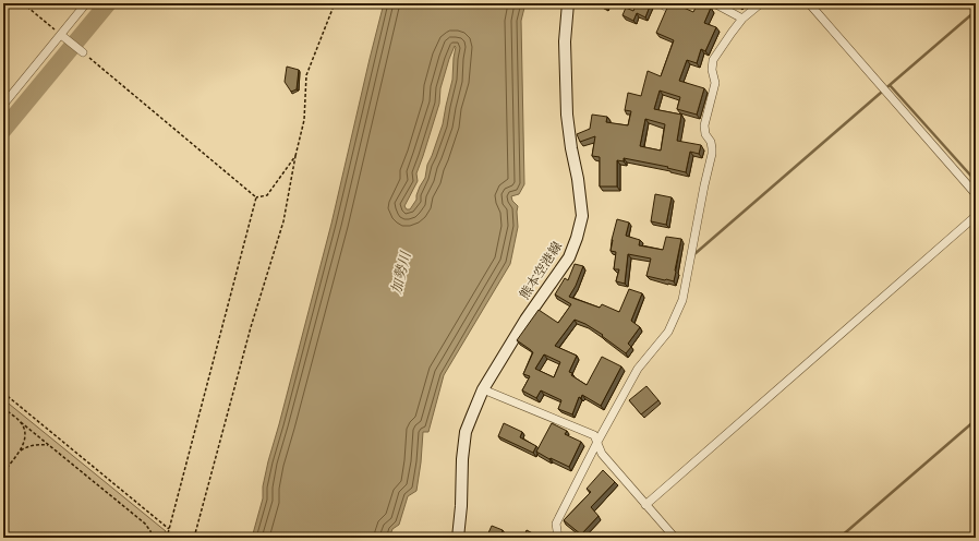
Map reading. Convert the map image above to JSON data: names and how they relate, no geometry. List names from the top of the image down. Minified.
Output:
{"streets":{"main road":["熊本空港線"]},"water":["加勢川"]}
